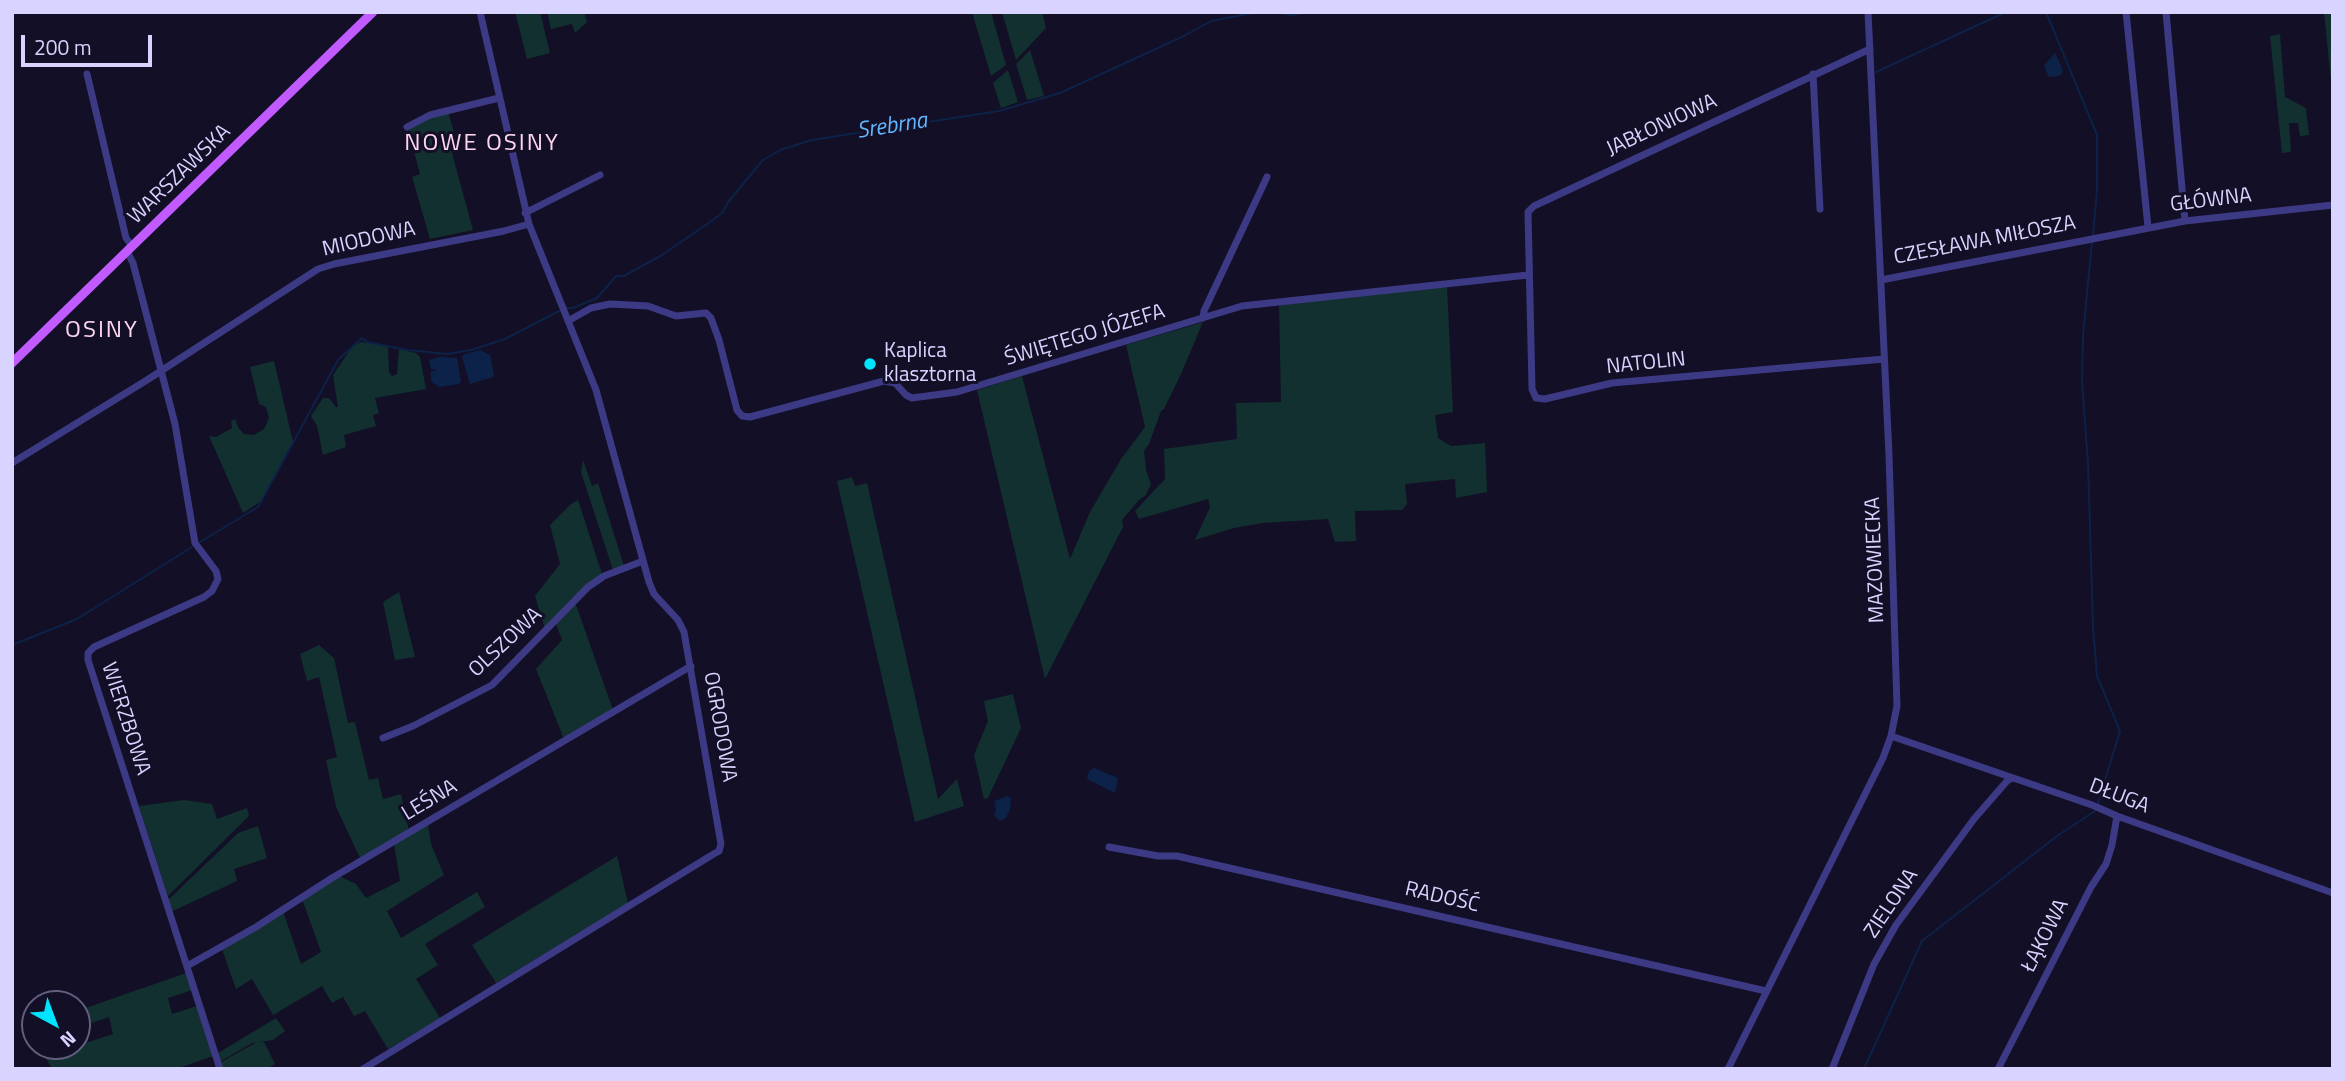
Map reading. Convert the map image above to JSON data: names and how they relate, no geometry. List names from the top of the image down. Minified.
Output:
{"streets":{"main road":["WARSZAWSKA"],"street":["JABŁONIOWA","GŁÓWNA","MIODOWA","CZESŁAWA MIŁOSZA","ŚWIĘTEGO JÓZEFA","NATOLIN","MAZOWIECKA","OLSZOWA","WIERZBOWA","OGRODOWA","DŁUGA","LEŚNA","RADOŚĆ","ZIELONA","ŁĄKOWA"]},"crossings":[["JABŁONIOWA","ŚWIĘTEGO JÓZEFA"],["JABŁONIOWA","NATOLIN"],["JABŁONIOWA","MAZOWIECKA"],["GŁÓWNA","CZESŁAWA MIŁOSZA"],["MIODOWA","WIERZBOWA"],["MIODOWA","OGRODOWA"],["CZESŁAWA MIŁOSZA","MAZOWIECKA"],["ŚWIĘTEGO JÓZEFA","NATOLIN"],["ŚWIĘTEGO JÓZEFA","OGRODOWA"],["NATOLIN","MAZOWIECKA"],["MAZOWIECKA","DŁUGA"],["MAZOWIECKA","RADOŚĆ"],["OLSZOWA","OGRODOWA"],["WIERZBOWA","LEŚNA"],["OGRODOWA","LEŚNA"],["DŁUGA","ZIELONA"],["DŁUGA","ŁĄKOWA"]],"districts":["NOWE OSINY","OSINY"],"water":["Srebrna"],"places":["Kaplica klasztorna"],"scale_bar":"200 m","north":"bottom right"}
